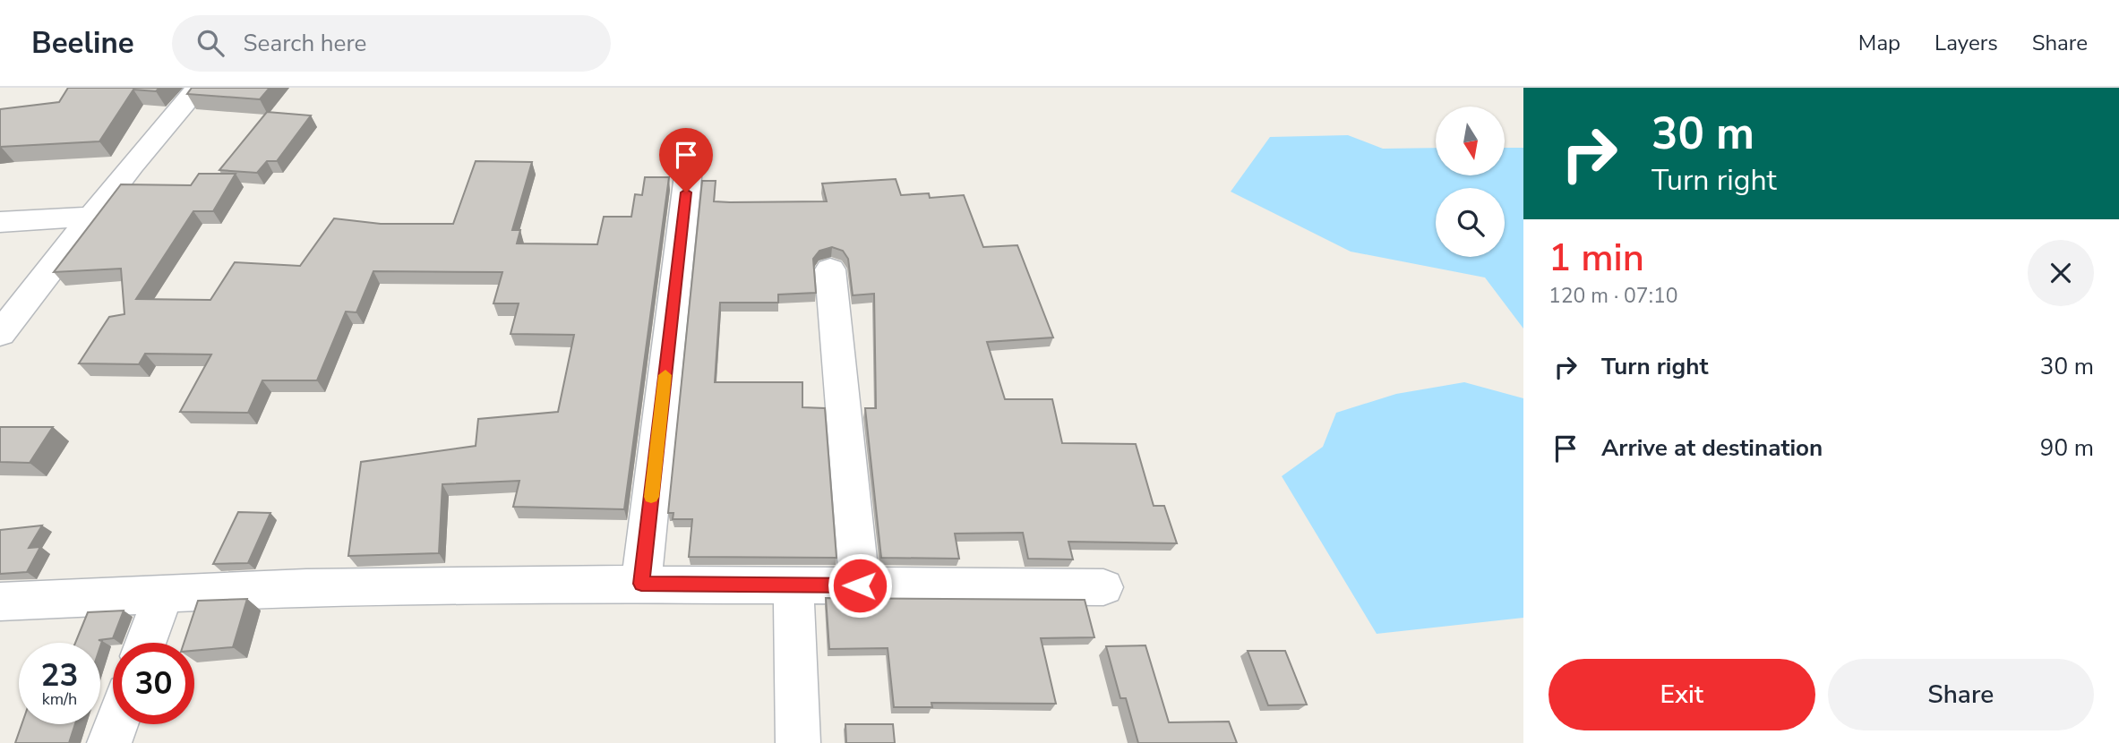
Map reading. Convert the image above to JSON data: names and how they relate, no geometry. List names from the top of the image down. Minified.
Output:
{"north":"bottom","page":{"header":"Beeline","search":"Search here","nav":["Map","Layers","Share"],"turn":["30 m","Turn right"],"heading":["1 min","120 m · 07:10"],"list":[{"name":"Turn right","value":"30 m"},{"name":"Arrive at destination","value":"90 m"}],"speed":"23 km/h","limit":"30","buttons":["Exit","Share"]}}
